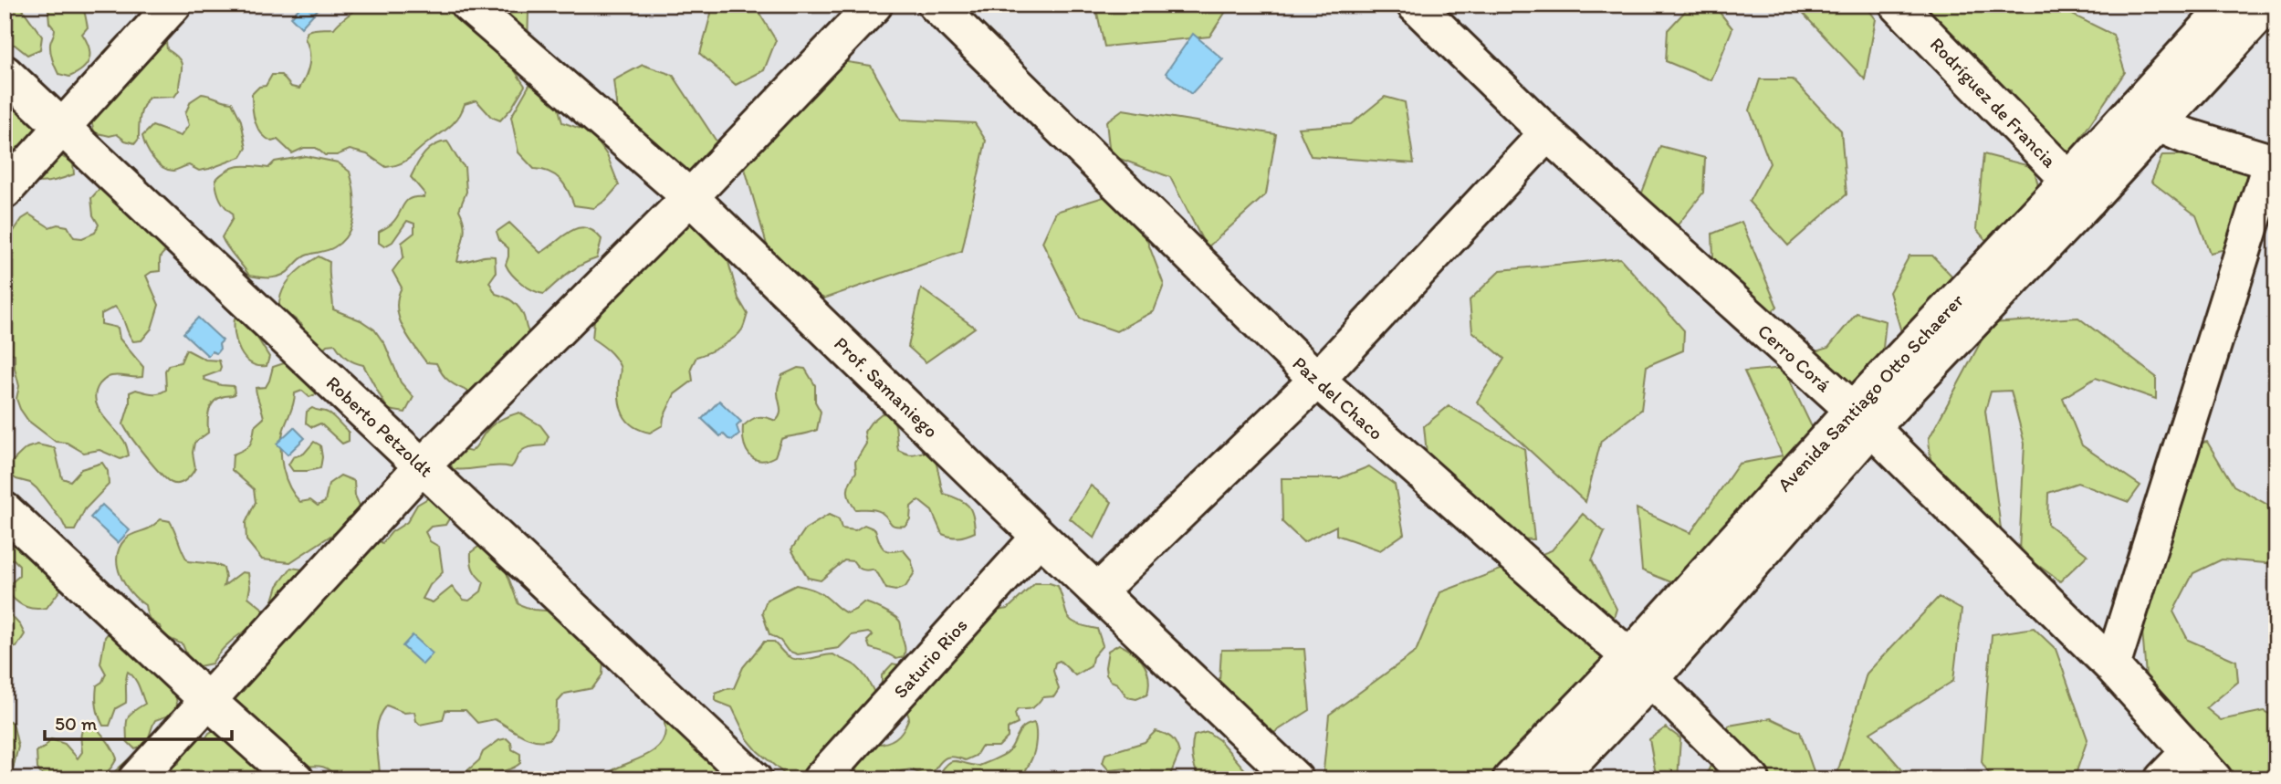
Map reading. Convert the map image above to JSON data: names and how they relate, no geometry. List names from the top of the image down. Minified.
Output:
{"streets":{"street":["Rodríguez de Francia","Cerro Corá","Prof. Samaniego","Avenida Santiago Otto Schaerer","Paz del Chaco","Roberto Petzoldt","Saturio Rios"]},"crossings":[["Rodríguez de Francia","Avenida Santiago Otto Schaerer"],["Cerro Corá","Avenida Santiago Otto Schaerer"],["Prof. Samaniego","Saturio Rios"],["Avenida Santiago Otto Schaerer","Paz del Chaco"]],"scale_bar":"50 m"}
